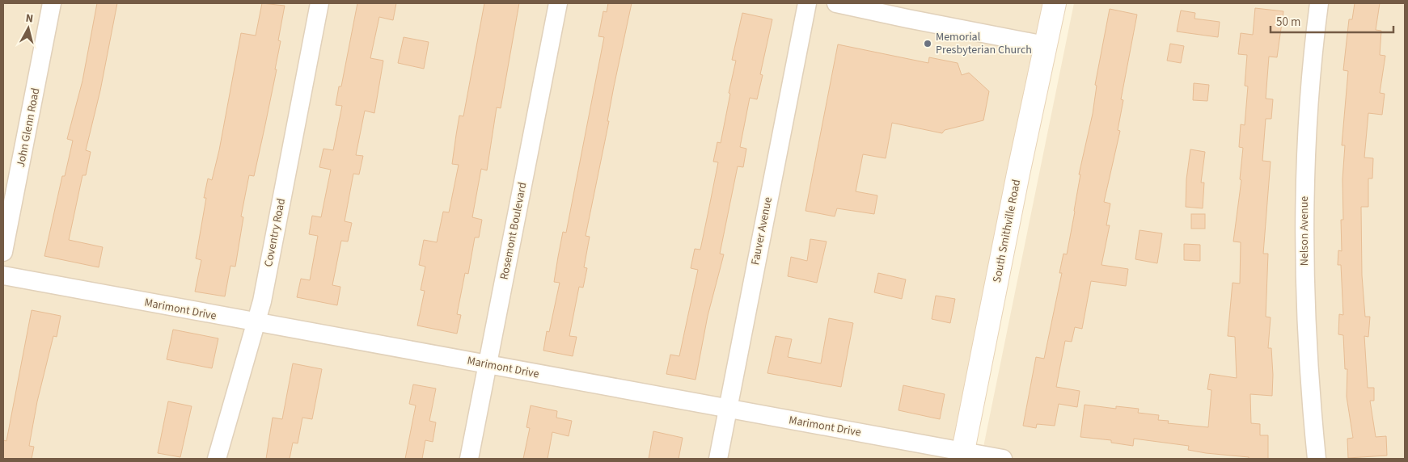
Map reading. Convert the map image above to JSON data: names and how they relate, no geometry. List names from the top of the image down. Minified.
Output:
{"streets":{"main road":["South Smithville Road"],"street":["John Glenn Road","Rosemont Boulevard","Fauver Avenue","Nelson Avenue","Coventry Road","Marimont Drive"]},"crossings":[["Rosemont Boulevard","Marimont Drive"],["Fauver Avenue","Marimont Drive"],["South Smithville Road","Marimont Drive"],["Coventry Road","Marimont Drive"]],"places":["Memorial Presbyterian Church"],"scale_bar":"50 m","north":"top"}
